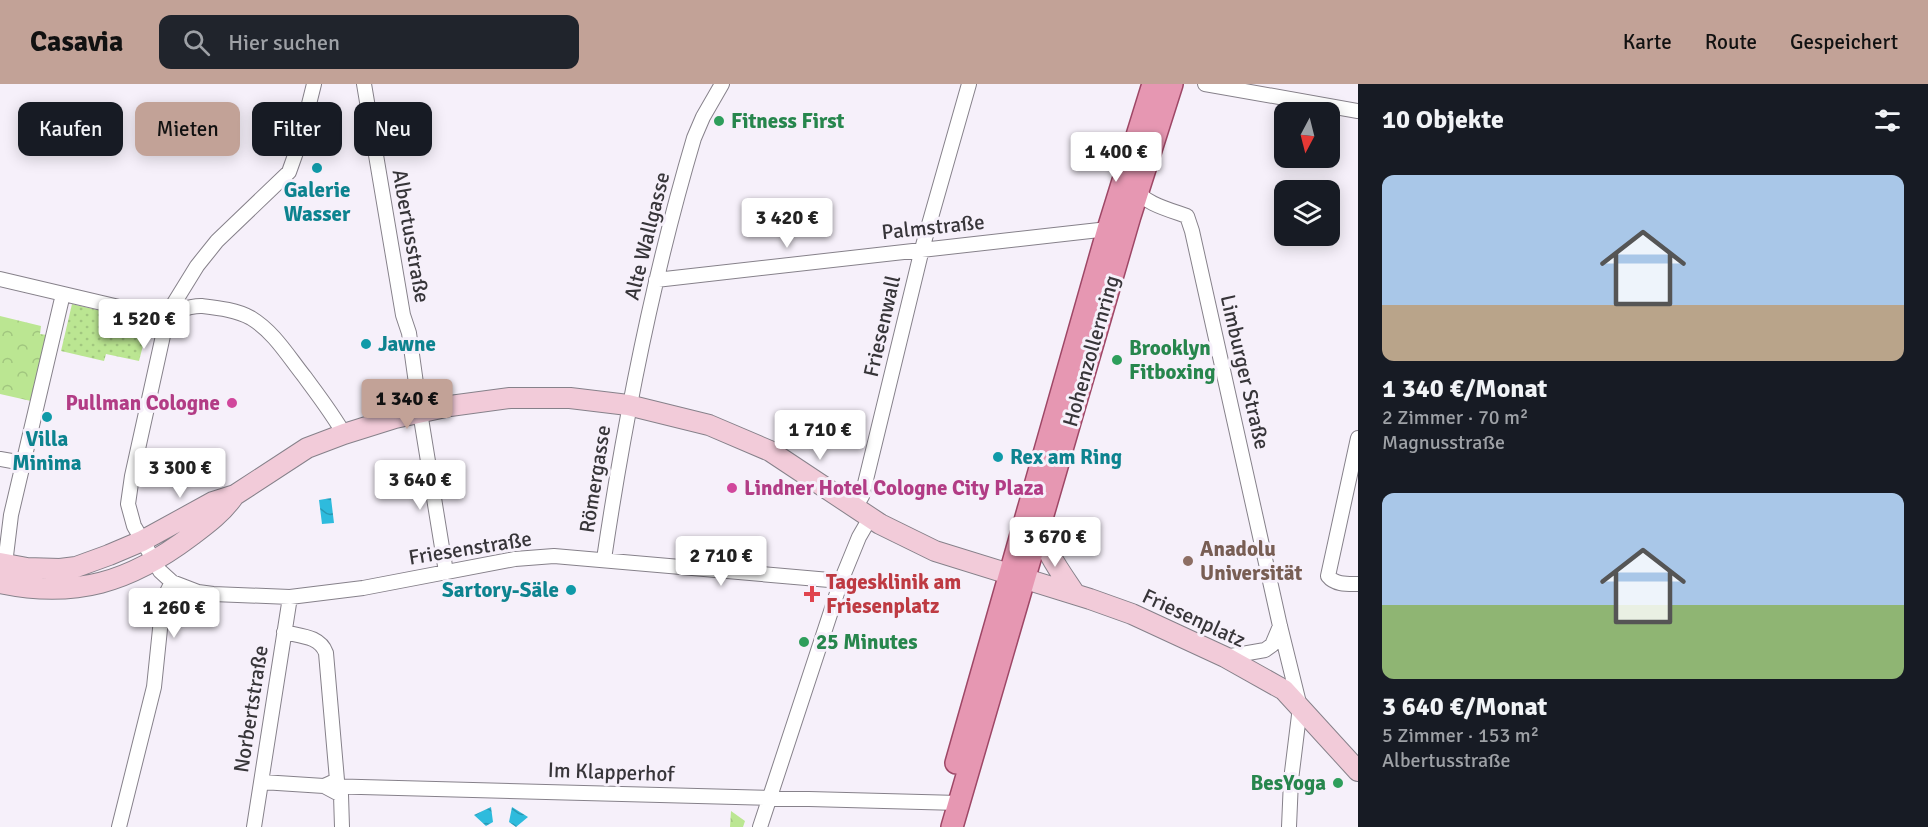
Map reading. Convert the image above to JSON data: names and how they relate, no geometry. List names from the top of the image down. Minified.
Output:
{"streets":{"main road":["Hohenzollernring"],"street":["Palmstraße","Albertusstraße","Alte Wallgasse","Friesenwall","Limburger Straße","Römergasse","Friesenstraße","Friesenplatz","Norbertstraße","Im Klapperhof"]},"crossings":[["Palmstraße","Alte Wallgasse"],["Palmstraße","Friesenwall"],["Palmstraße","Hohenzollernring"],["Albertusstraße","Friesenstraße"],["Albertusstraße","Friesenplatz"],["Alte Wallgasse","Römergasse"],["Alte Wallgasse","Friesenplatz"],["Friesenwall","Friesenstraße"],["Friesenwall","Friesenplatz"],["Friesenwall","Im Klapperhof"],["Hohenzollernring","Limburger Straße"],["Hohenzollernring","Friesenplatz"],["Hohenzollernring","Im Klapperhof"],["Limburger Straße","Friesenplatz"],["Römergasse","Friesenstraße"],["Römergasse","Friesenplatz"],["Friesenstraße","Norbertstraße"],["Norbertstraße","Im Klapperhof"]],"places":{"other":["Fitness First","Galerie Wasser","Jawne","Brooklyn Fitboxing","Pullman Cologne","Villa Minima","Rex am Ring","Lindner Hotel Cologne City Plaza","Anadolu Universität","Sartory-Säle","25 Minutes","BesYoga"],"health":["Tagesklinik am Friesenplatz"]},"north":"bottom","page":{"header":"Casavia","search":"Hier suchen","nav":["Karte","Route","Gespeichert"],"heading":"10 Objekte","chip":["Kaufen","Mieten","Filter","Neu"],"price":["1 400 €","3 420 €","1 520 €","1 340 €","1 710 €","3 300 €","3 640 €","3 670 €","2 710 €","1 260 €"],"list":[{"name":"1 340 €/Monat","note":"2 Zimmer · 70 m² · Magnusstraße"},{"name":"3 640 €/Monat","note":"5 Zimmer · 153 m² · Albertusstraße"}]}}
